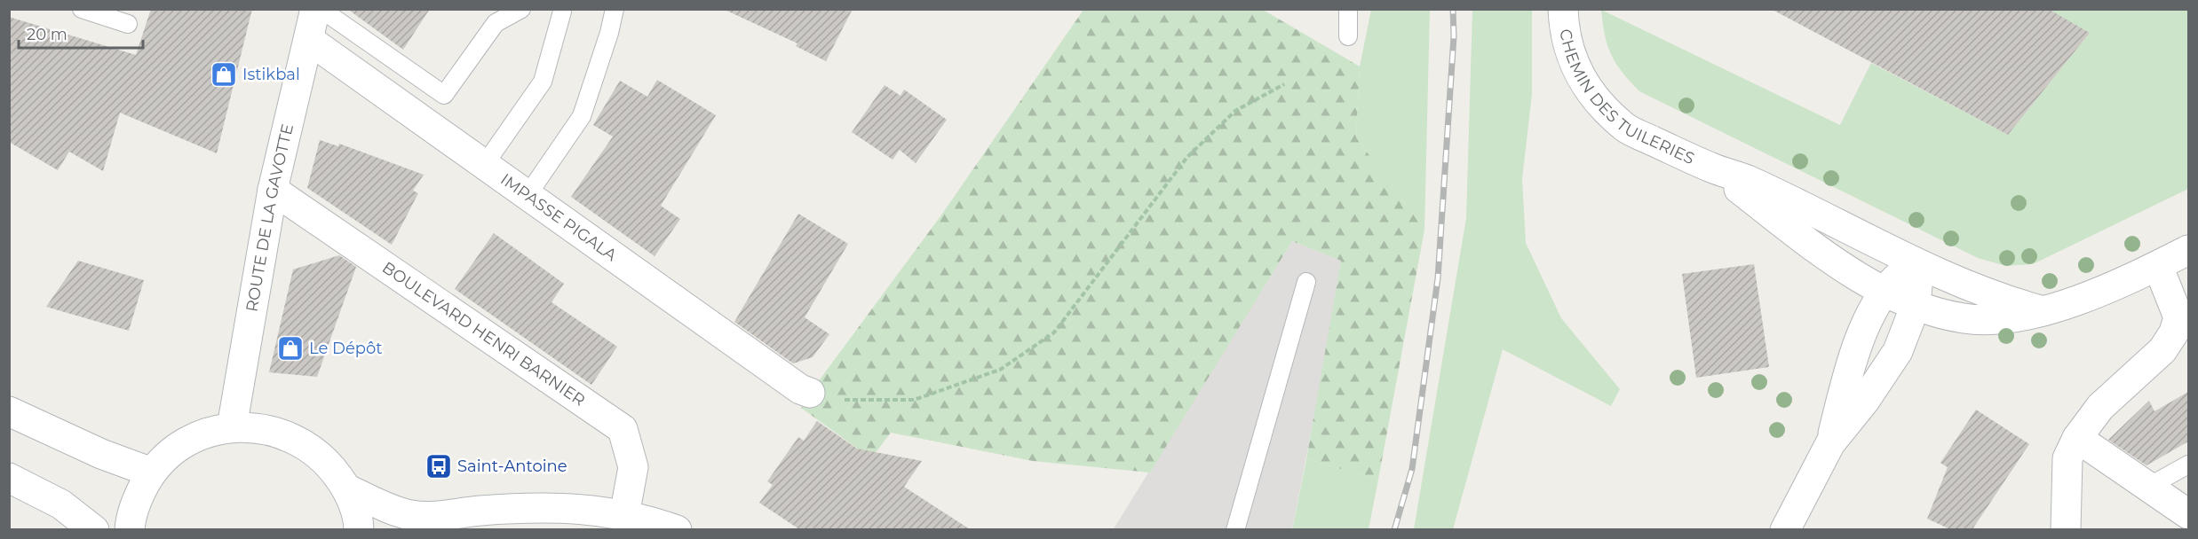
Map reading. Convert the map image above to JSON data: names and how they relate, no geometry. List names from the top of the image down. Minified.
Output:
{"streets":{"street":["CHEMIN DES TUILERIES","ROUTE DE LA GAVOTTE","IMPASSE PIGALA","BOULEVARD HENRI BARNIER"]},"crossings":[["ROUTE DE LA GAVOTTE","IMPASSE PIGALA"],["ROUTE DE LA GAVOTTE","BOULEVARD HENRI BARNIER"]],"places":{"shop":["Istikbal","Le Dépôt"],"bus stop":["Saint-Antoine"]},"scale_bar":"20 m"}
